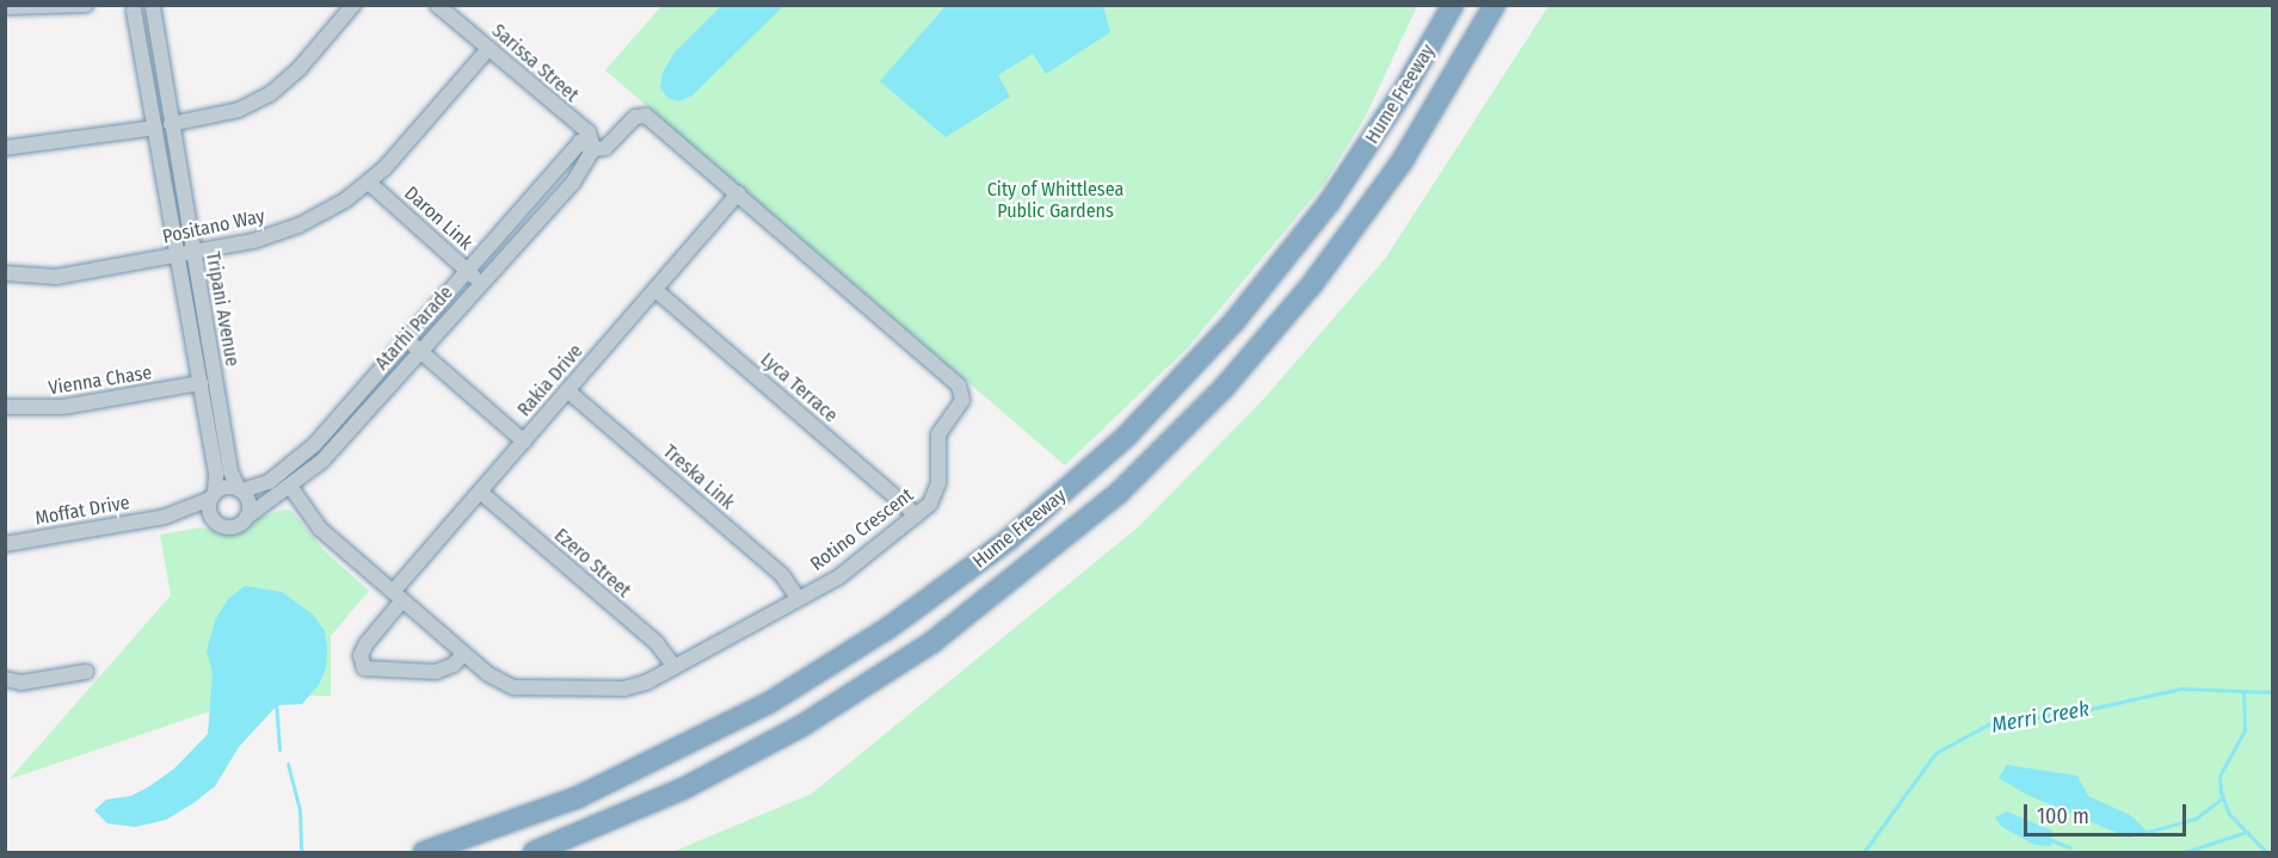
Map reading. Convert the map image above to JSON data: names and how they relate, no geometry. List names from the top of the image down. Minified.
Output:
{"streets":{"highway":["Hume Freeway"],"street":["Sarissa Street","Daron Link","Positano Way","Tripani Avenue","Atarhi Parade","Vienna Chase","Rakia Drive","Lyca Terrace","Treska Link","Moffat Drive","Rotino Crescent","Ezero Street"]},"crossings":[["Sarissa Street","Positano Way"],["Sarissa Street","Atarhi Parade"],["Sarissa Street","Rotino Crescent"],["Daron Link","Positano Way"],["Daron Link","Atarhi Parade"],["Positano Way","Tripani Avenue"],["Tripani Avenue","Atarhi Parade"],["Tripani Avenue","Vienna Chase"],["Tripani Avenue","Moffat Drive"],["Atarhi Parade","Moffat Drive"],["Atarhi Parade","Rotino Crescent"],["Rakia Drive","Lyca Terrace"],["Rakia Drive","Treska Link"],["Rakia Drive","Rotino Crescent"],["Rakia Drive","Ezero Street"],["Lyca Terrace","Rotino Crescent"],["Treska Link","Rotino Crescent"],["Rotino Crescent","Ezero Street"]],"water":["Merri Creek"],"parks":["City of Whittlesea Public Gardens"],"scale_bar":"100 m"}
